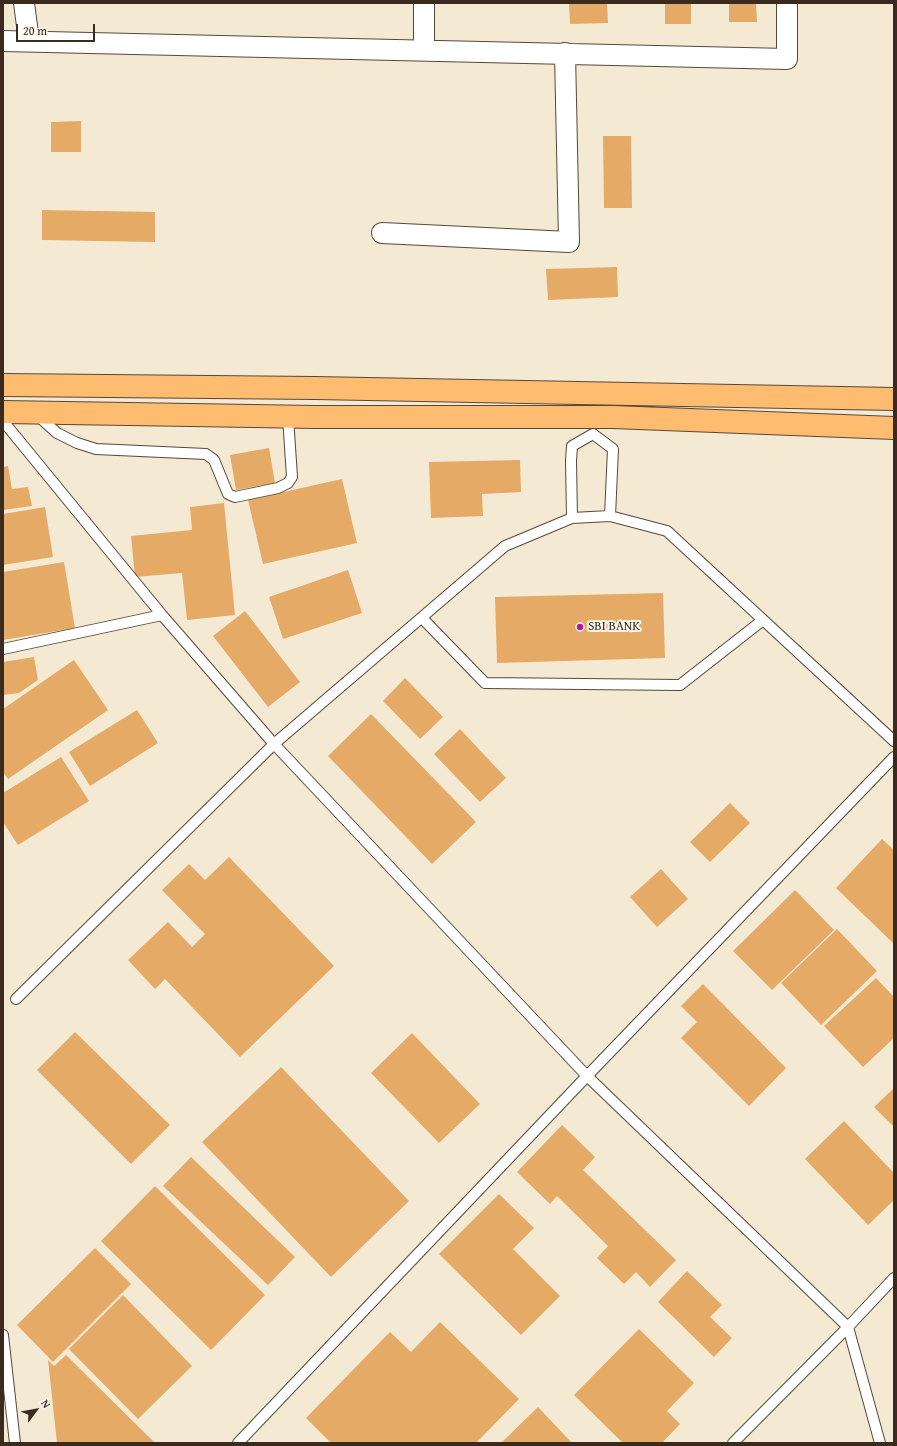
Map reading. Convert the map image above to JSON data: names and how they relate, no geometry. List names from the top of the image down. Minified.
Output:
{"places":["SBI BANK"],"scale_bar":"20 m","north":"top right"}
